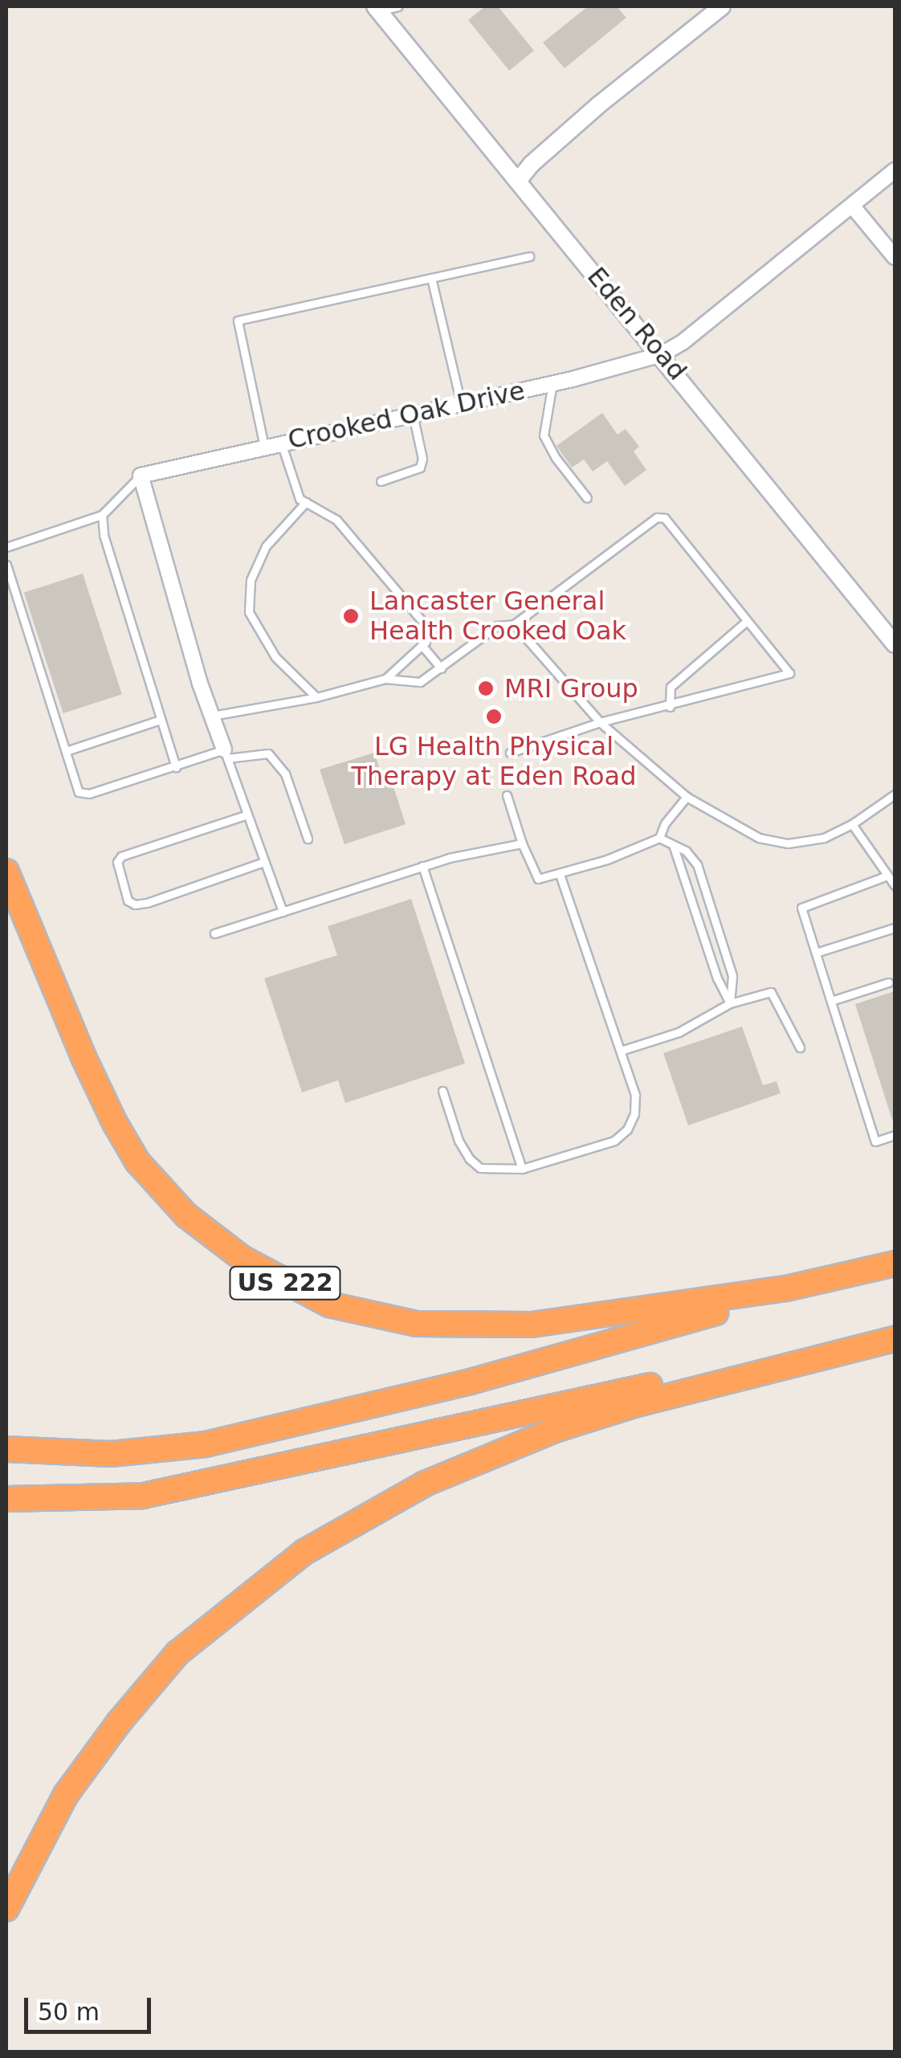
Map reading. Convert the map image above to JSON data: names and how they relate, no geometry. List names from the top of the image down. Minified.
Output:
{"streets":{"highway":["US 222"],"street":["Eden Road","Crooked Oak Drive"]},"crossings":[["Eden Road","Crooked Oak Drive"]],"places":["Lancaster General Health Crooked Oak","MRI Group","LG Health Physical Therapy at Eden Road"],"scale_bar":"50 m"}
